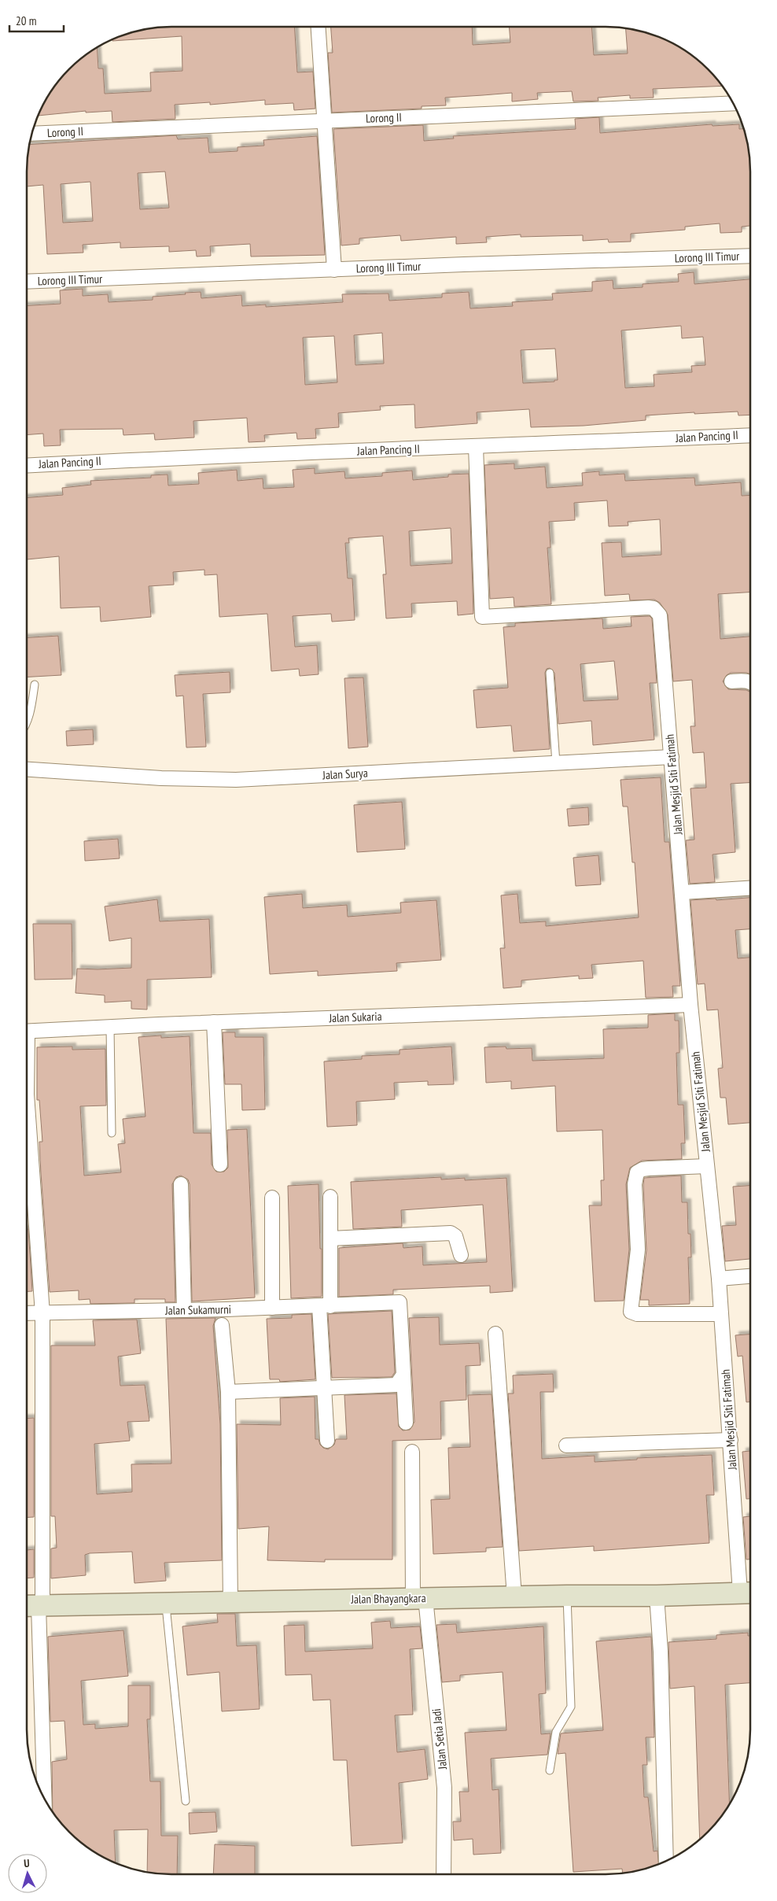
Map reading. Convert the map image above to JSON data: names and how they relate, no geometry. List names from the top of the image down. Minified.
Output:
{"streets":{"main road":["Jalan Bhayangkara"],"street":["Lorong II","Lorong III Timur","Jalan Pancing II","Jalan Surya","Jalan Mesjid Siti Fatimah","Jalan Sukaria","Jalan Sukamurni","Jalan Setia Jadi"]},"crossings":[["Jalan Pancing II","Jalan Mesjid Siti Fatimah"],["Jalan Surya","Jalan Mesjid Siti Fatimah"],["Jalan Mesjid Siti Fatimah","Jalan Sukaria"],["Jalan Mesjid Siti Fatimah","Jalan Bhayangkara"],["Jalan Bhayangkara","Jalan Setia Jadi"]],"scale_bar":"20 m","north":"top"}
